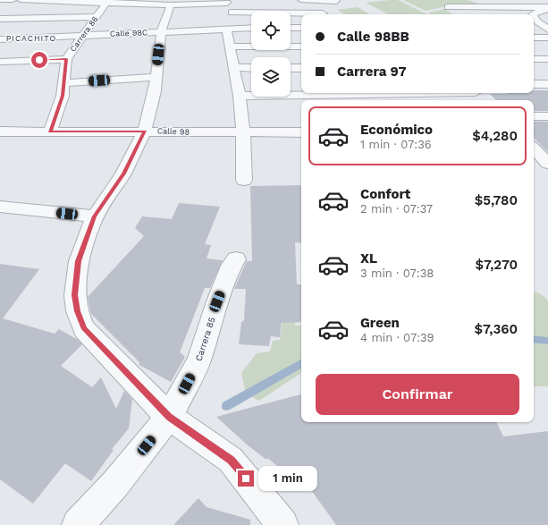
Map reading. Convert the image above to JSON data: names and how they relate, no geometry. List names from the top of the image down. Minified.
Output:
{"streets":{"street":["Calle 98C","Carrera 86","Calle 98","Carrera 85"]},"crossings":[["Calle 98C","Carrera 86"],["Carrera 86","Calle 98"]],"districts":["PICACHITO"],"page":{"banner":["Calle 98BB","Carrera 97"],"list":[{"name":"Económico","note":"1 min · 07:36","value":"$4,280"},{"name":"Confort","note":"2 min · 07:37","value":"$5,780"},{"name":"XL","note":"3 min · 07:38","value":"$7,270"},{"name":"Green","note":"4 min · 07:39","value":"$7,360"}],"buttons":"Confirmar","bubble":"1 min"}}
